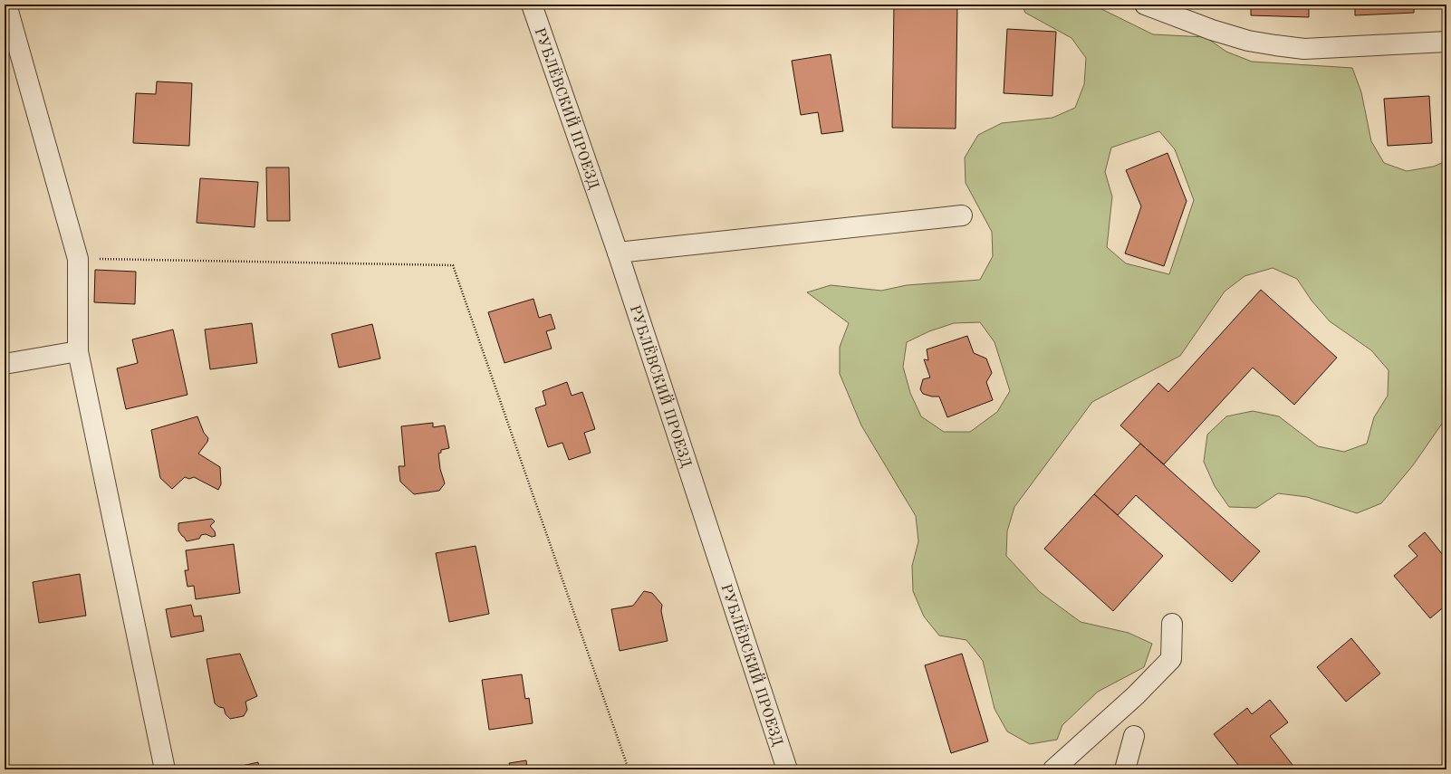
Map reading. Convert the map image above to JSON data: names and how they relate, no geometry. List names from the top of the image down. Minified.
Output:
{"streets":{"street":["РУБЛЁВСКИЙ ПРОЕЗД"]}}
